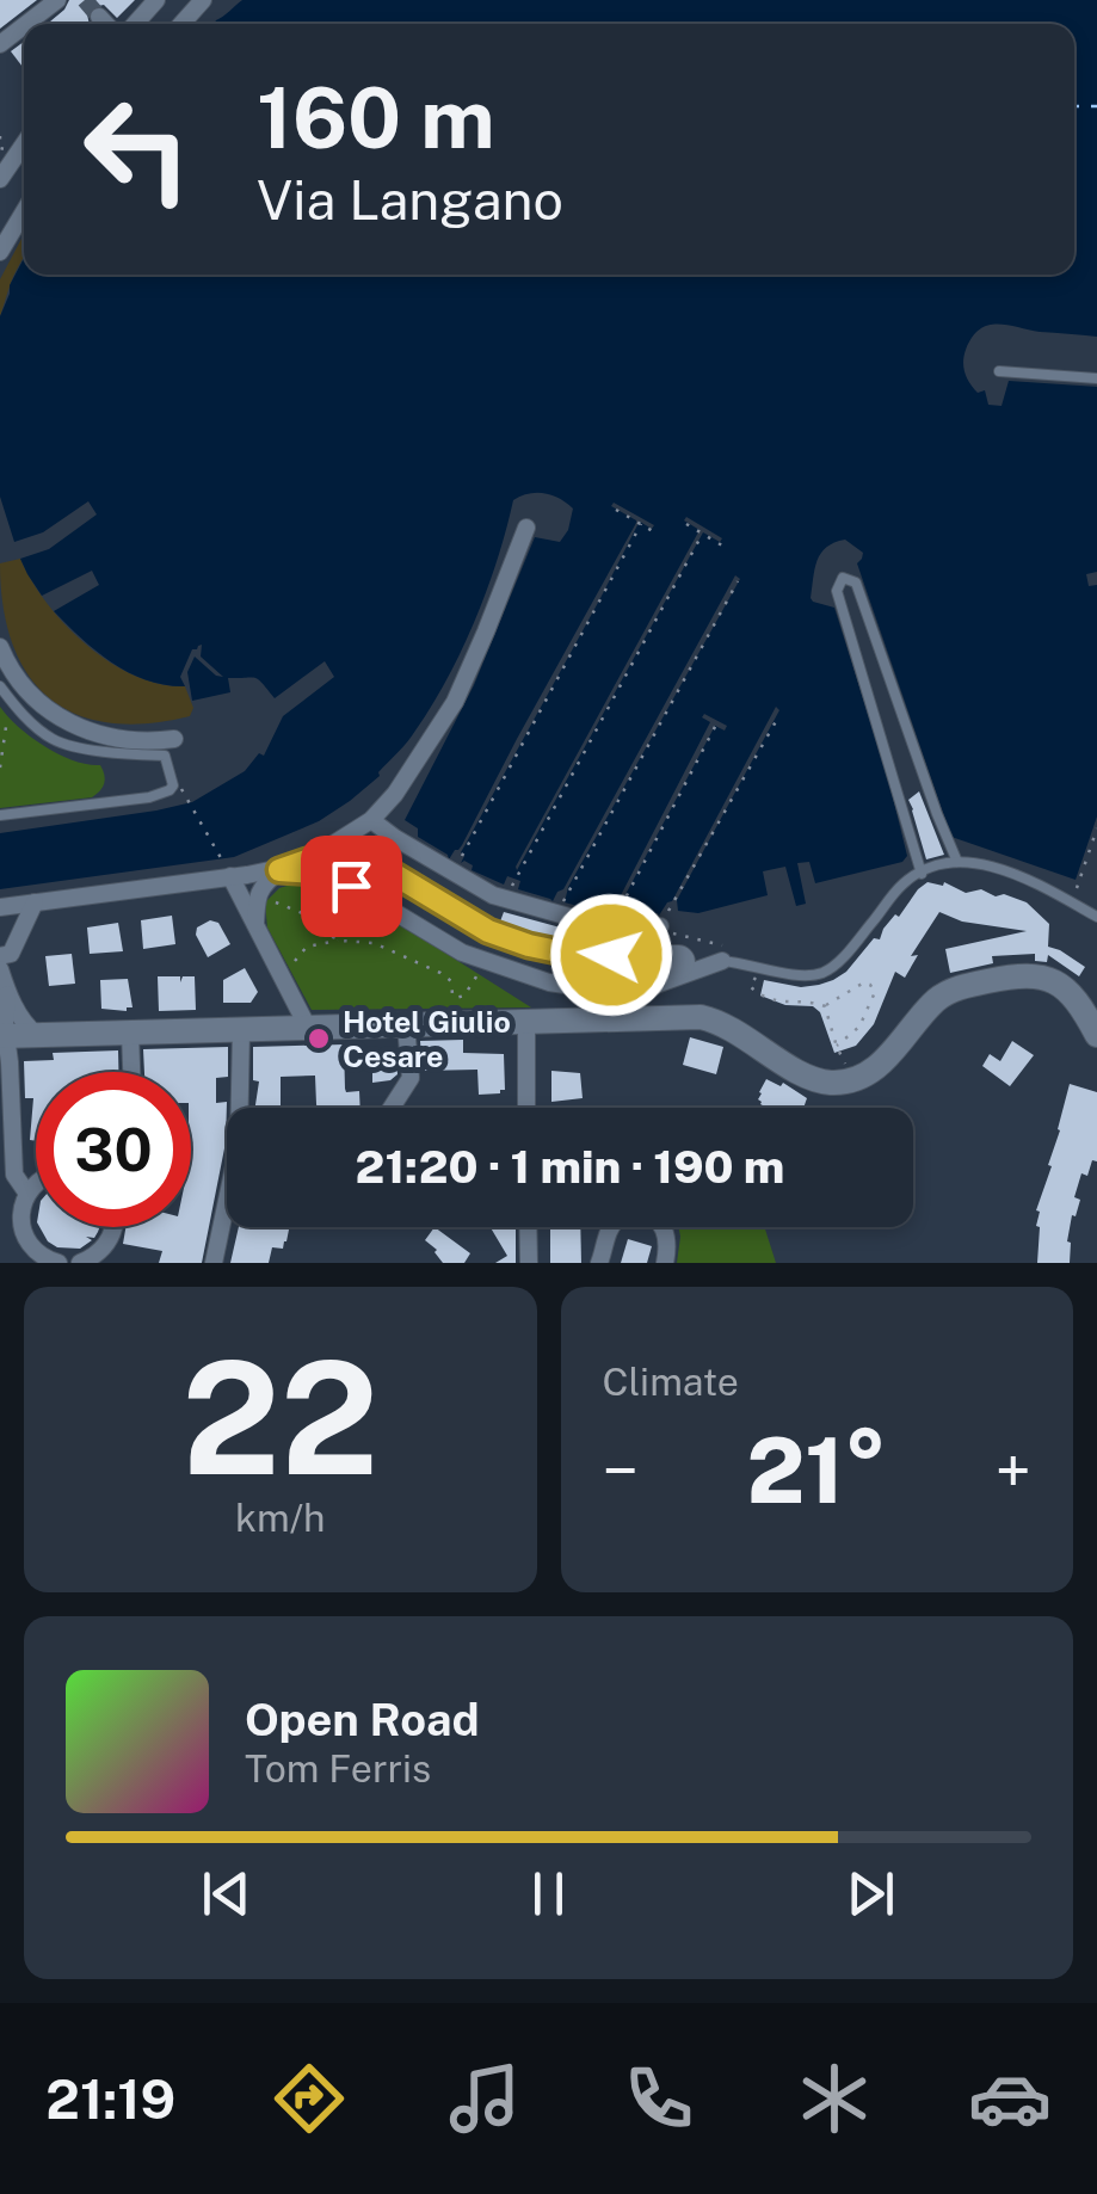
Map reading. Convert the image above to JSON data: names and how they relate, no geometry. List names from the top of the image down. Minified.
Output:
{"places":["Hotel Giulio Cesare"],"page":{"turn":["160 m","Via Langano"],"limit":"30","trip":"21:20 · 1 min · 190 m","tile":[["22","km/h"],"Climate"],"heat":["−","21°","+"],"song":["Open Road","Tom Ferris"],"tabs":"21:19"}}
